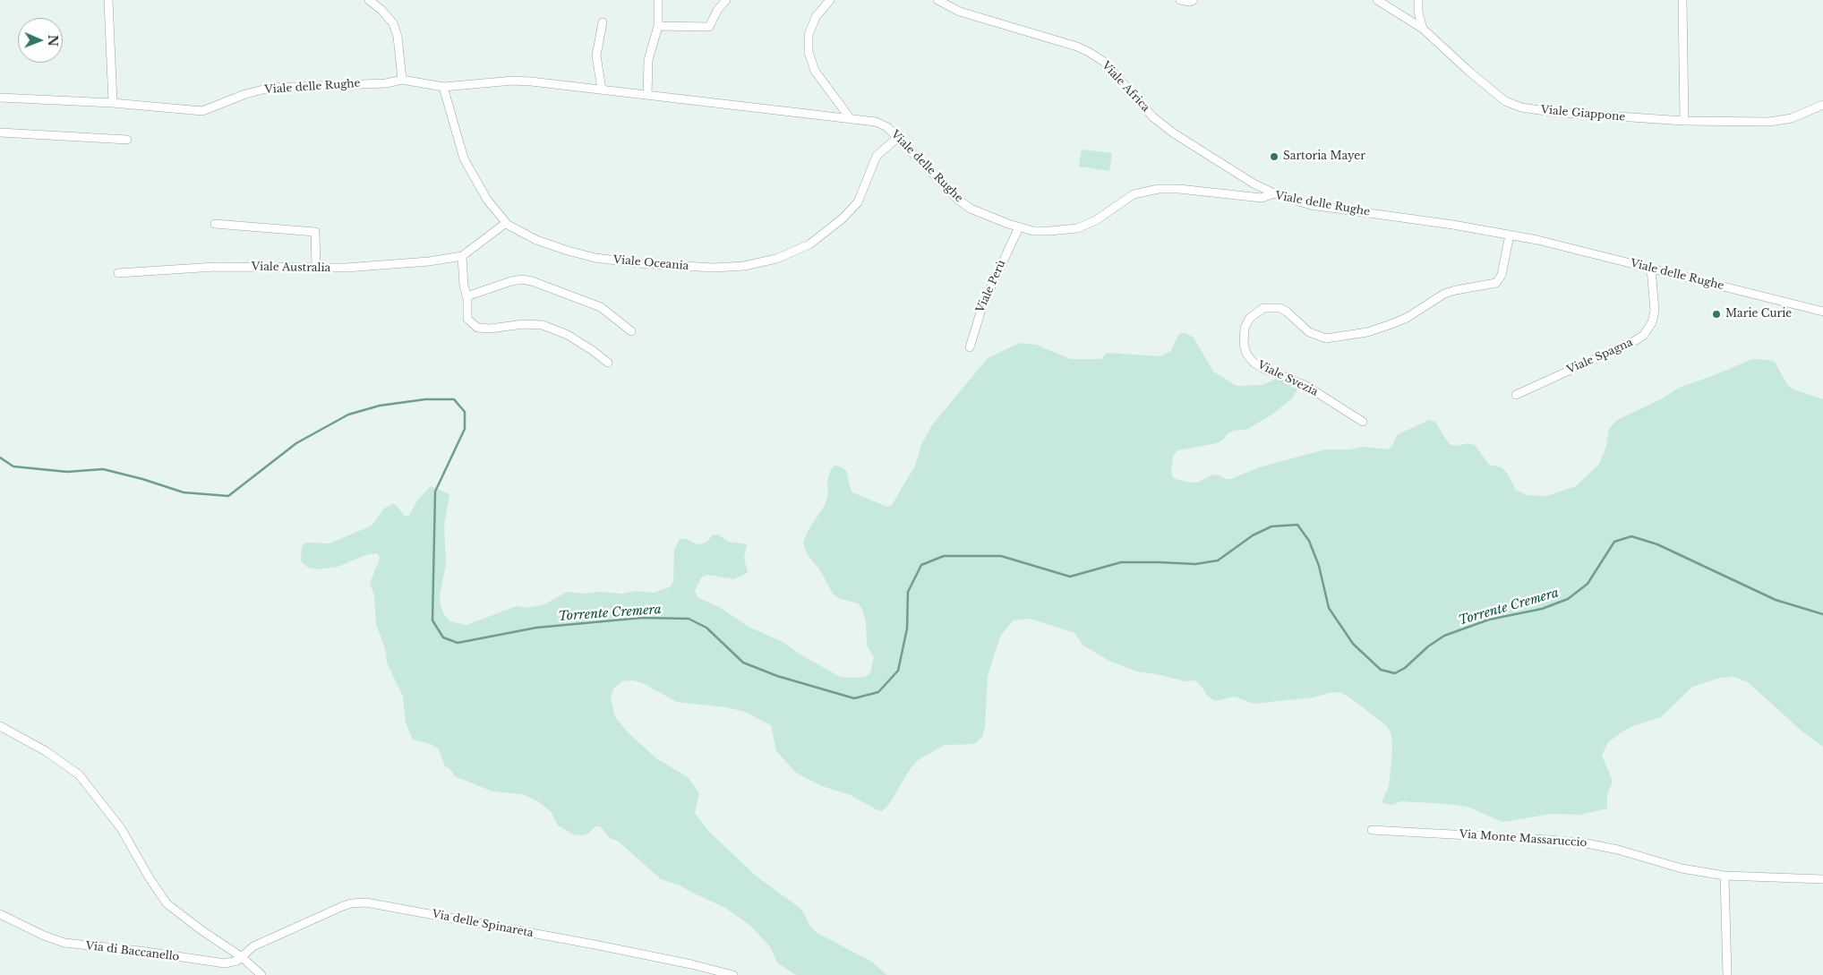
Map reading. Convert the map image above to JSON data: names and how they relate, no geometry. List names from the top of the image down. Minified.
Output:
{"streets":{"street":["Viale delle Rughe","Viale Africa","Viale Giappone","Viale Oceania","Viale Australia","Viale Perù","Viale Spagna","Viale Svezia","Via Monte Massaruccio","Via delle Spinareta","Via di Baccanello"]},"crossings":[["Viale delle Rughe","Viale Africa"],["Viale delle Rughe","Viale Oceania"],["Viale delle Rughe","Viale Perù"],["Viale delle Rughe","Viale Spagna"],["Viale delle Rughe","Viale Svezia"],["Viale Oceania","Viale Australia"],["Via delle Spinareta","Via di Baccanello"]],"water":["Torrente Cremera"],"places":["Sartoria Mayer","Marie Curie"],"north":"right"}
